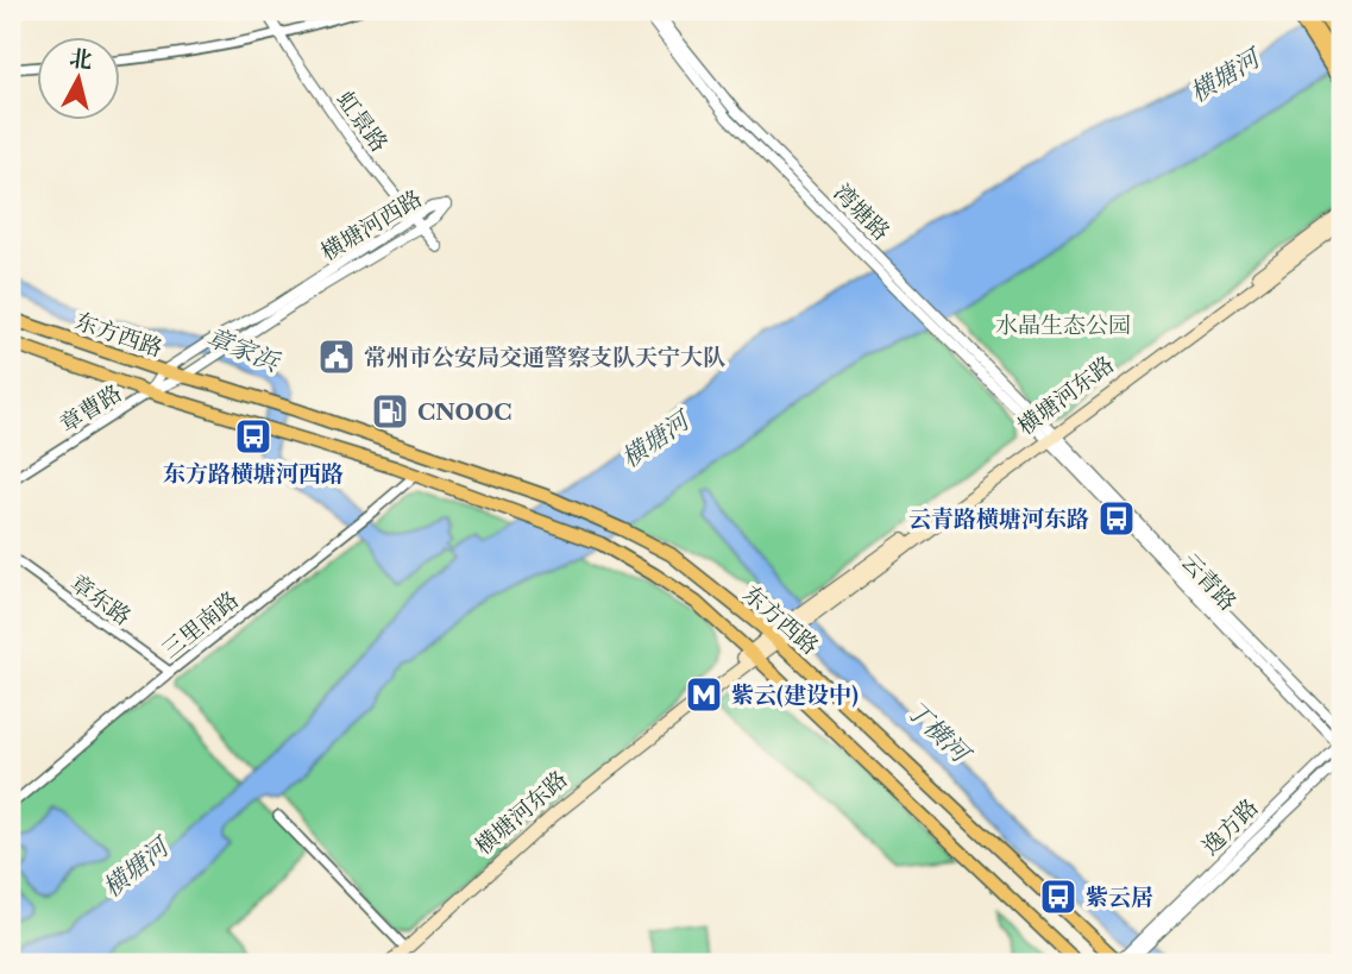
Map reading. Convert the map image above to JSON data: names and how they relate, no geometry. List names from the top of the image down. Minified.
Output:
{"streets":{"main road":["东方西路","横塘河东路"],"street":["虹景路","湾塘路","横塘河西路","章曹路","云青路","章东路","三里南路","逸方路"]},"crossings":[["虹景路","横塘河西路"],["湾塘路","横塘河东路"],["湾塘路","云青路"],["横塘河西路","东方西路"],["横塘河西路","章曹路"],["东方西路","横塘河东路"],["东方西路","章曹路"],["东方西路","三里南路"],["横塘河东路","云青路"],["云青路","逸方路"],["章东路","三里南路"]],"water":["横塘河","章家浜","丁横河"],"parks":["水晶生态公园"],"places":{"public building":["常州市公安局交通警察支队天宁大队"],"fuel station":["CNOOC"],"bus stop":["东方路横塘河西路","云青路横塘河东路","紫云居"],"metro station":["紫云(建设中)"]},"north":"top"}
